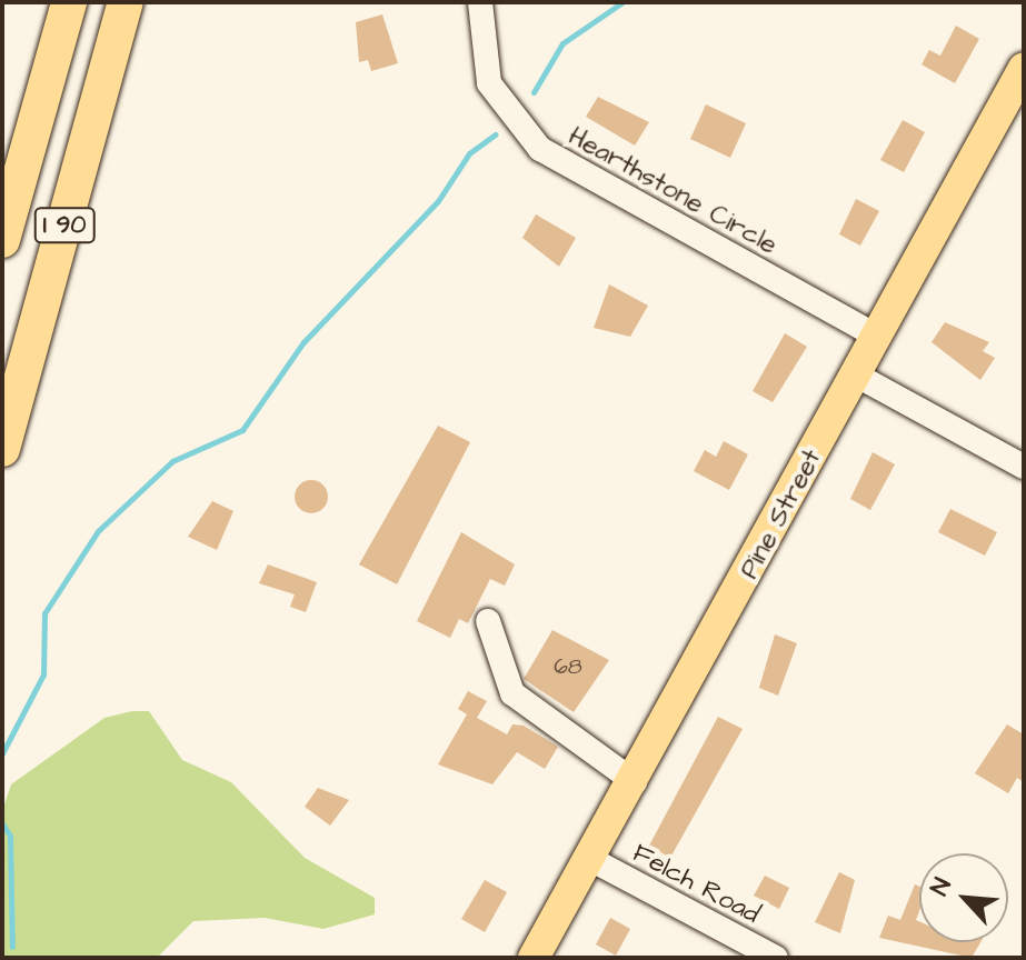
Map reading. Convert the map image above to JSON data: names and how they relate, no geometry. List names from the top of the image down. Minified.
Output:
{"streets":{"highway":["I 90"],"main road":["Pine Street"],"street":["Hearthstone Circle","Felch Road"]},"crossings":[["Hearthstone Circle","Pine Street"],["Pine Street","Felch Road"]],"house_numbers":["68"],"north":"top left"}
